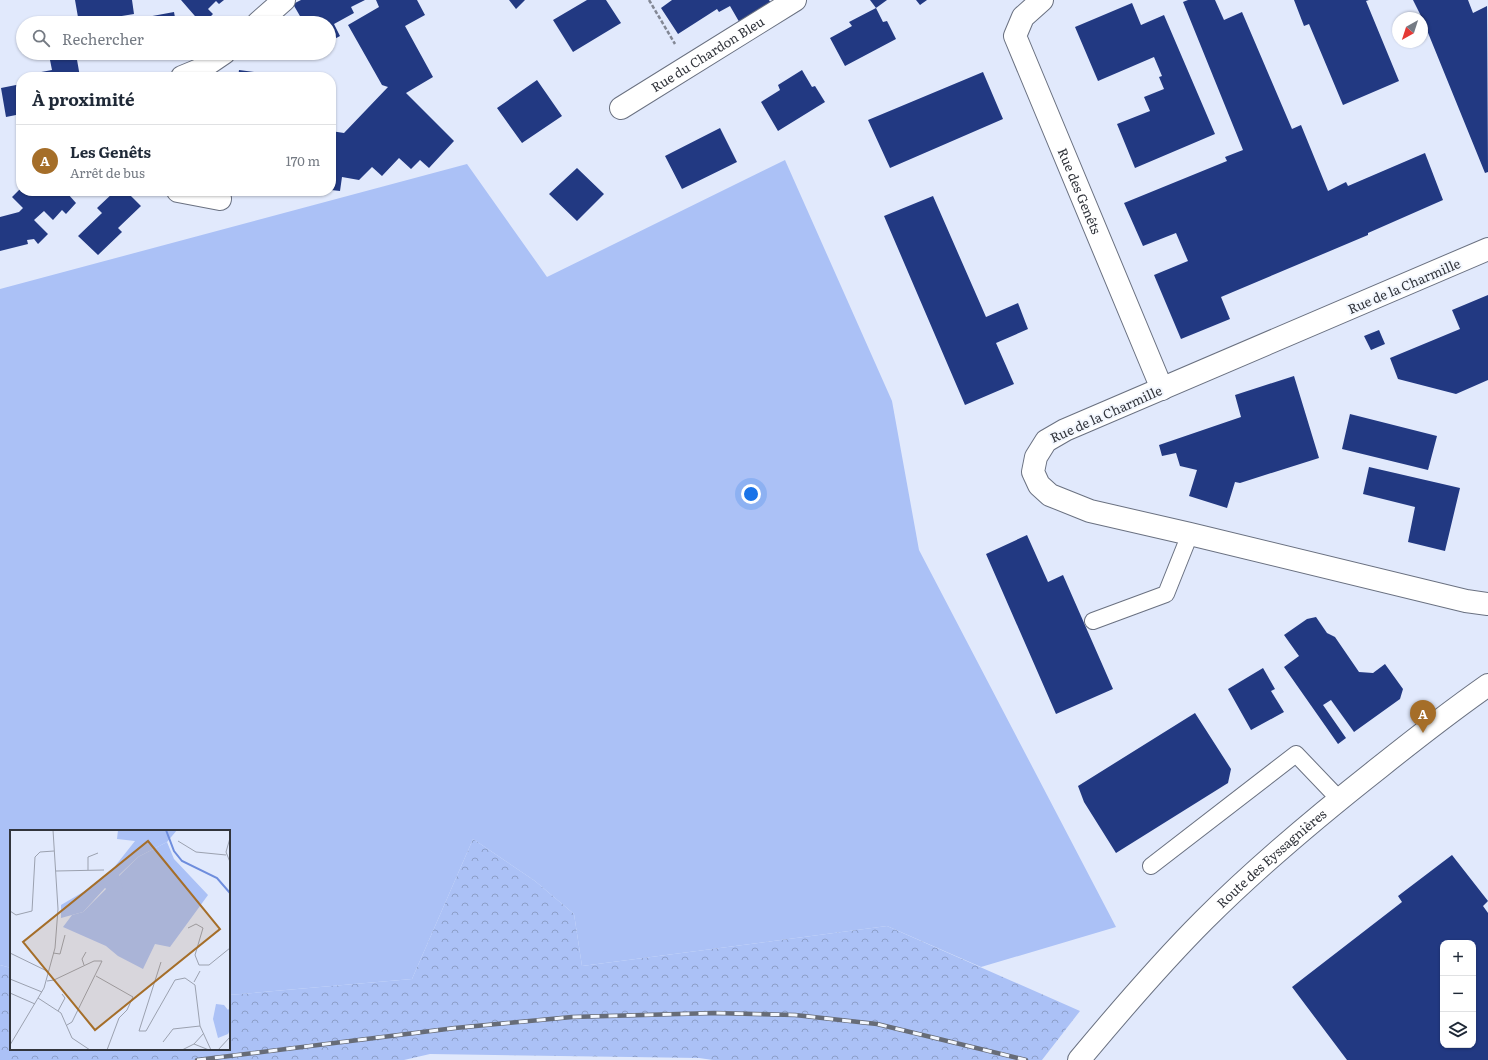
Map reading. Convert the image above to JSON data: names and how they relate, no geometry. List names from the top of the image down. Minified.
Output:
{"streets":{"street":["Rue du Chardon Bleu","Rue des Genêts","Rue de la Charmille","Route des Eyssagnières"]},"crossings":[["Rue des Genêts","Rue de la Charmille"]],"north":"bottom left","page":{"search":"Rechercher","heading":"À proximité","list":[{"mark":"A","name":"Les Genêts","note":"Arrêt de bus","value":"170 m"}],"pins":"A","map_buttons":["+","−"]}}
